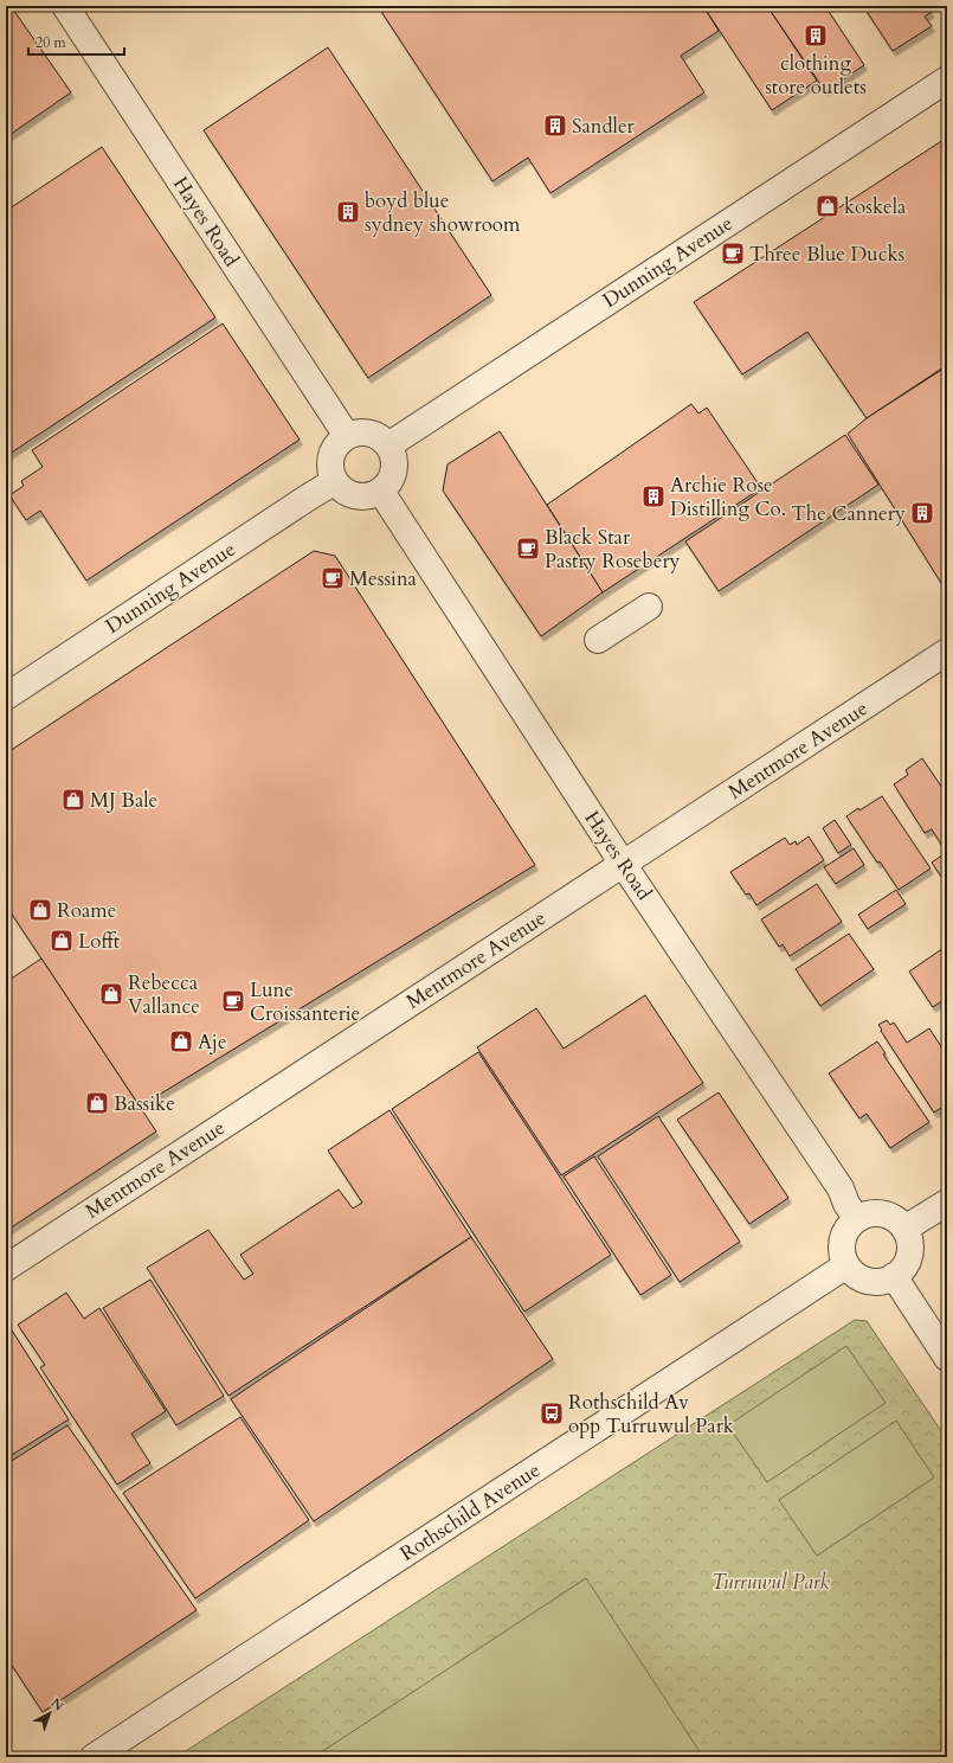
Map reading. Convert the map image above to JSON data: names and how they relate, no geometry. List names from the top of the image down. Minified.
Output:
{"streets":{"street":["Hayes Road","Dunning Avenue","Mentmore Avenue","Rothschild Avenue"]},"crossings":[["Hayes Road","Dunning Avenue"],["Hayes Road","Mentmore Avenue"],["Hayes Road","Rothschild Avenue"]],"parks":["Turruwul Park"],"places":{"building":["clothing store outlets","Sandler","boyd blue sydney showroom","Archie Rose Distilling Co.","The Cannery"],"shop":["koskela","MJ Bale","Roame","Lofft","Rebecca Vallance","Aje","Bassike"],"cafe":["Three Blue Ducks","Black Star Pastry Rosebery","Messina","Lune Croissanterie"],"bus stop":["Rothschild Av opp Turruwul Park"]},"scale_bar":"20 m","north":"top right"}
